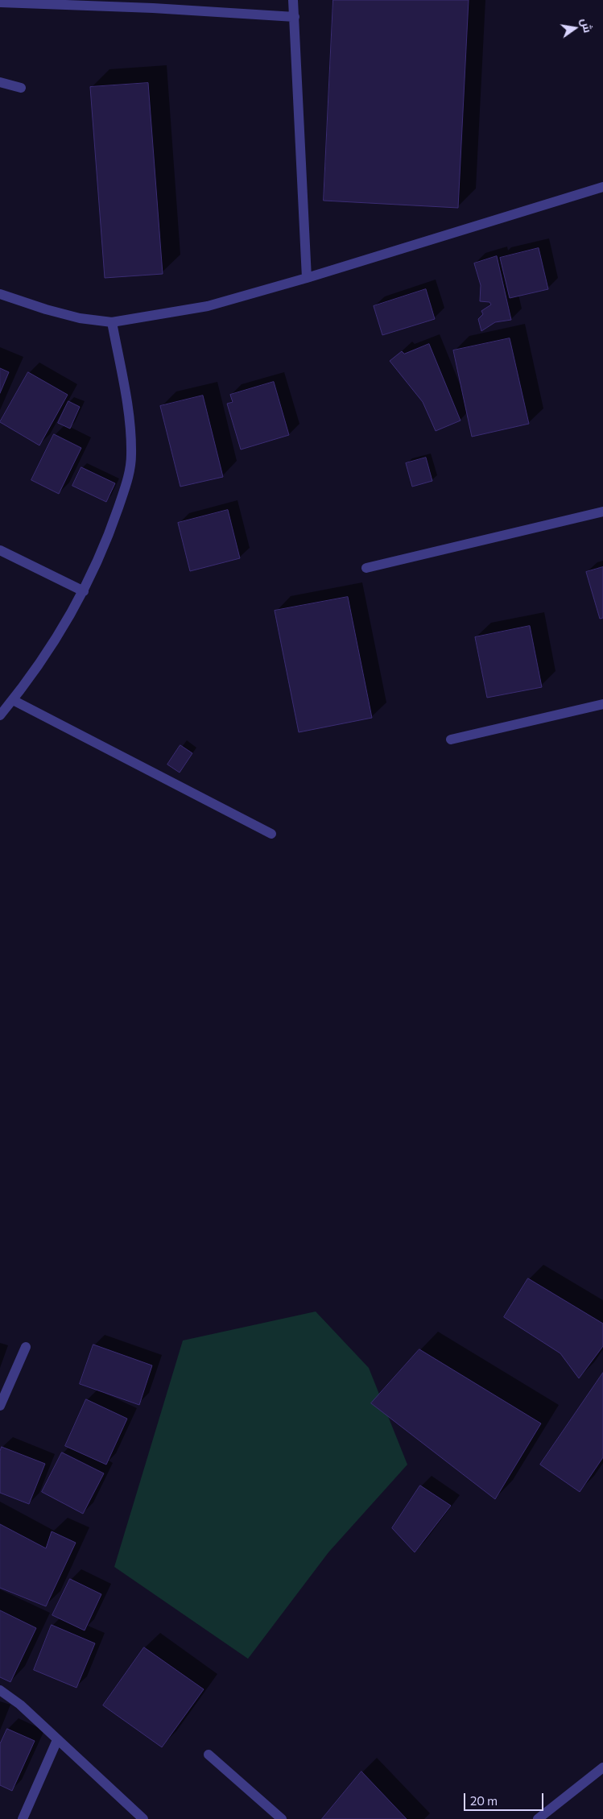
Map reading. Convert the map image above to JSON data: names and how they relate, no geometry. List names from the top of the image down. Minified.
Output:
{"scale_bar":"20 m","north":"right"}
